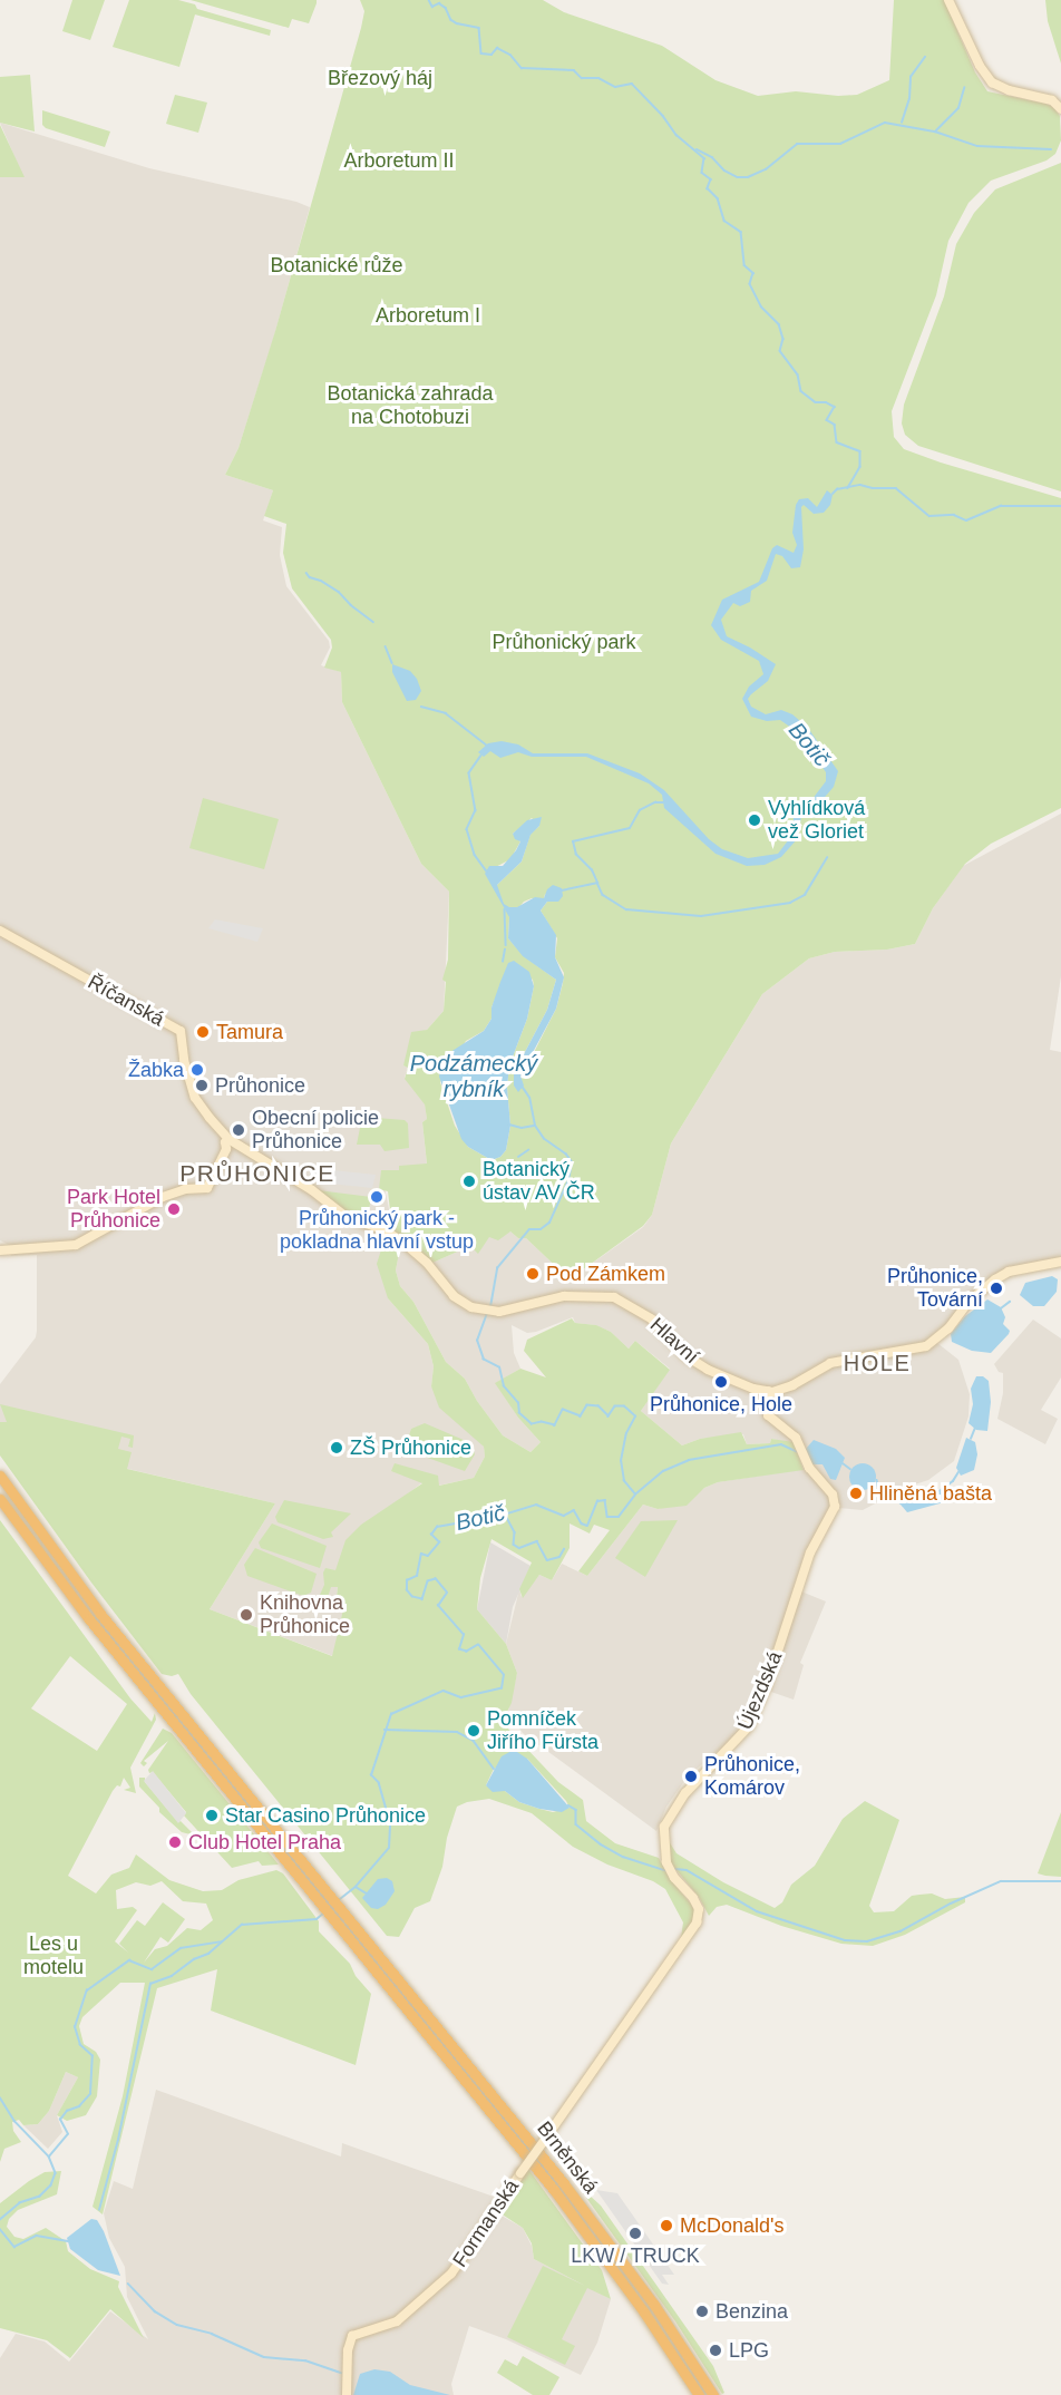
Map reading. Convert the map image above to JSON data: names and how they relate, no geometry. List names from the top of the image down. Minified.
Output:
{"streets":{"highway":["Brněnská"],"street":["Říčanská","Hlavní","Újezdská","Formanská"]},"crossings":[["Říčanská","Hlavní"],["Hlavní","Újezdská"],["Újezdská","Formanská"]],"districts":["PRŮHONICE","HOLE"],"water":["Botič","Podzámecký rybník"],"parks":["Březový háj","Arboretum II","Botanické růže","Arboretum I","Botanická zahrada na Chotobuzi","Průhonický park","Les u motelu"],"places":["Vyhlídková vež Gloriet","Tamura","Žabka","Průhonice","Obecní policie Průhonice","Botanický ústav AV ČR","Průhonický park - pokladna hlavní vstup","Park Hotel Průhonice","Pod Zámkem","Průhonice, Tovární","Průhonice, Hole","ZŠ Průhonice","Hliněná bašta","Knihovna Průhonice","Pomníček Jiřího Fürsta","Průhonice, Komárov","Star Casino Průhonice","Club Hotel Praha","McDonald's","LKW / TRUCK","Benzina","LPG"]}
